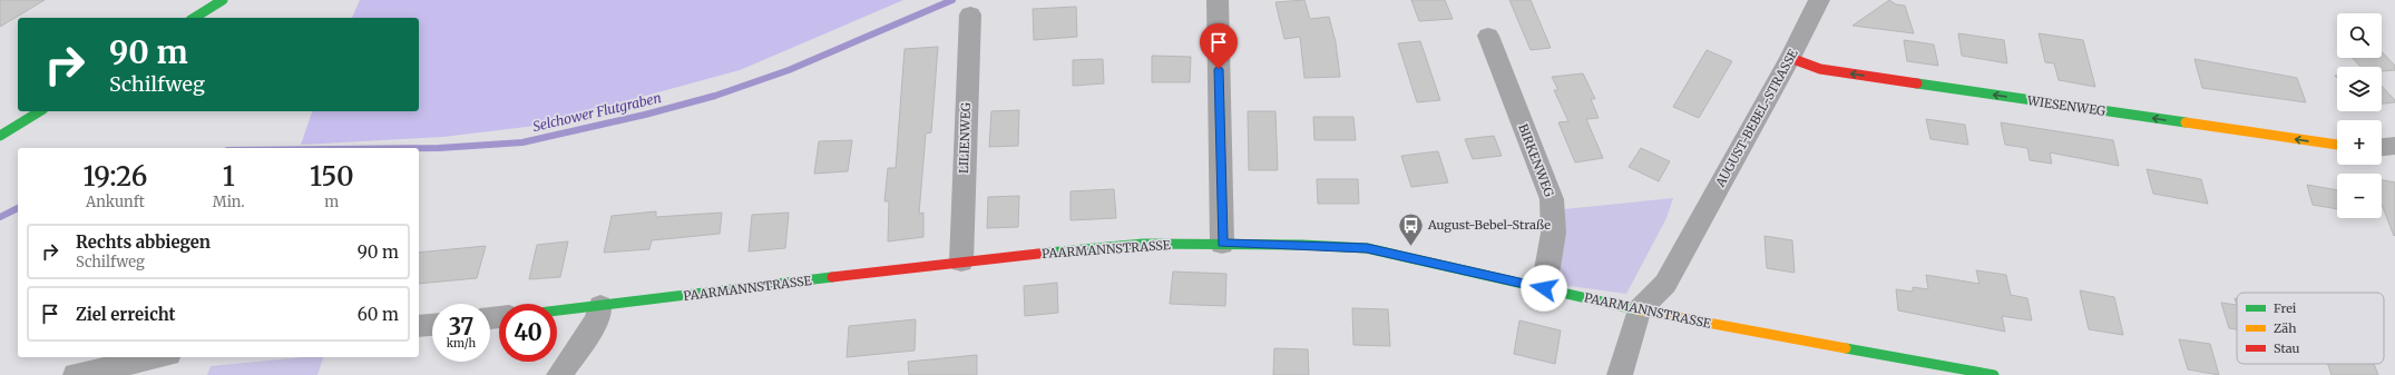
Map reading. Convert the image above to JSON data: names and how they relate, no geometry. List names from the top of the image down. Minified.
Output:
{"streets":{"street":["WIESENWEG","AUGUST-BEBEL-STRASSE","LILIENWEG","BIRKENWEG","PAARMANNSTRASSE"]},"crossings":[["WIESENWEG","AUGUST-BEBEL-STRASSE"],["AUGUST-BEBEL-STRASSE","PAARMANNSTRASSE"],["LILIENWEG","PAARMANNSTRASSE"],["BIRKENWEG","PAARMANNSTRASSE"]],"one_way":["WIESENWEG"],"water":["Selchower Flutgraben"],"places":{"bus stop":["August-Bebel-Straße"]},"legend":["Frei","Zäh","Stau"],"page":{"map_buttons":["+","−"],"turn":["90 m","Schilfweg"],"eta":["19:26","Ankunft","1","Min.","150","m"],"list":[{"name":"Rechts abbiegen","note":"Schilfweg","value":"90 m"},{"name":"Ziel erreicht","value":"60 m"}],"speed":"37 km/h","limit":"40"}}
